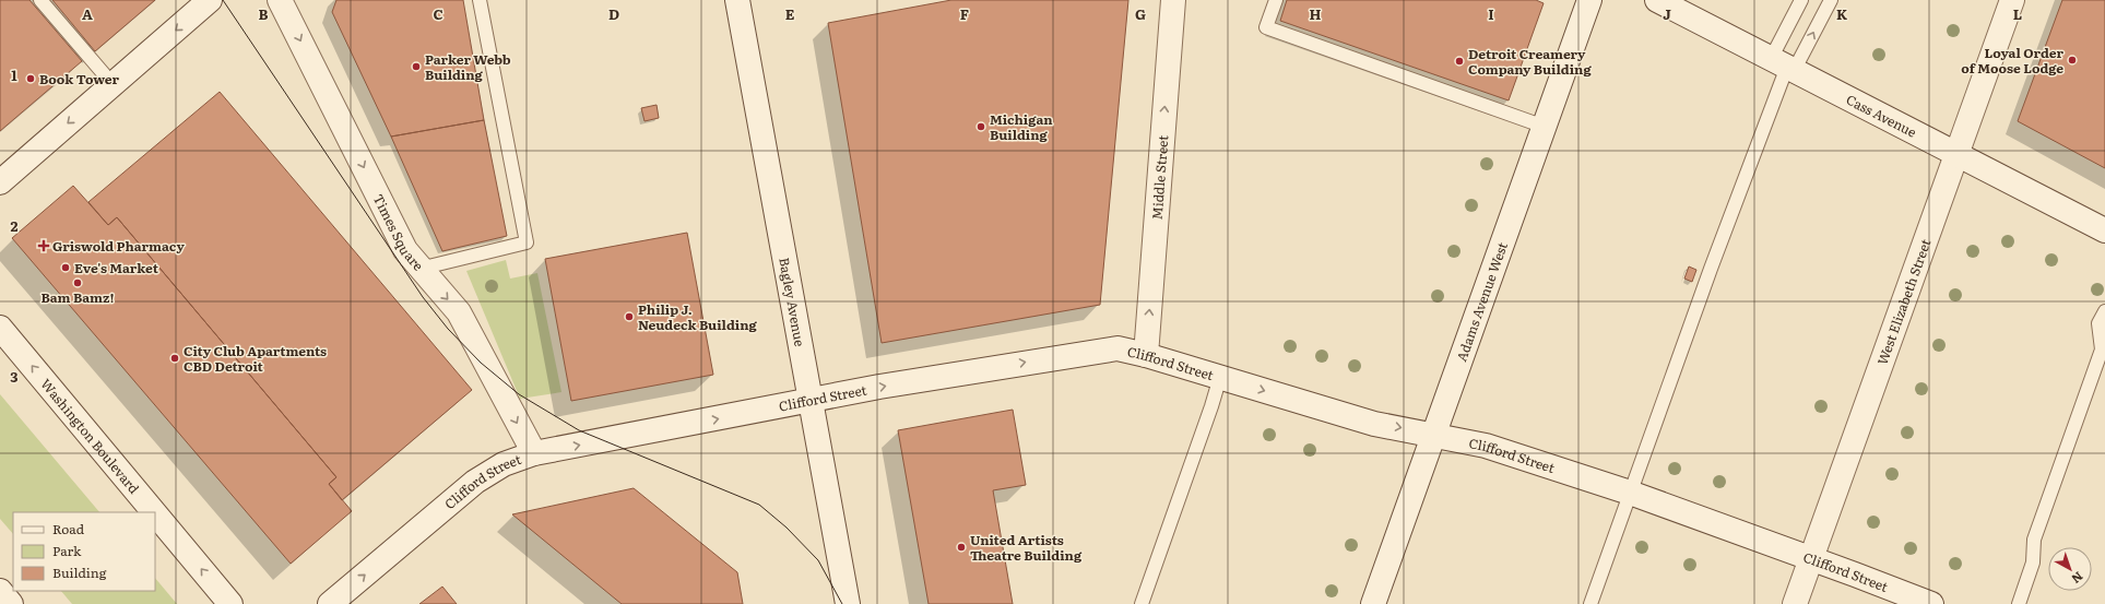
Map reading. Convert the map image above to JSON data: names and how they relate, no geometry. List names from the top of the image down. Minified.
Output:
{"streets":{"street":["Cass Avenue","Middle Street","Times Square","Bagley Avenue","Adams Avenue West","West Elizabeth Street","Clifford Street","Washington Boulevard"]},"crossings":[["Cass Avenue","West Elizabeth Street"],["Middle Street","Clifford Street"],["Times Square","Clifford Street"],["Bagley Avenue","Clifford Street"],["Adams Avenue West","Clifford Street"],["West Elizabeth Street","Clifford Street"]],"one_way":["Middle Street","Times Square","Clifford Street","Washington Boulevard"],"places":{"other":["Loyal Order of Moose Lodge","Detroit Creamery Company Building","Parker Webb Building","Book Tower","Michigan Building","Eve's Market","Bam Bamz!","Philip J. Neudeck Building","City Club Apartments CBD Detroit","United Artists Theatre Building"],"health":["Griswold Pharmacy"]},"legend":["Road","Park","Building"],"north":"bottom right","grid":{"columns":["A","B","C","D","E","F","G","H","I","J","K","L"],"rows":["1","2","3"]}}
